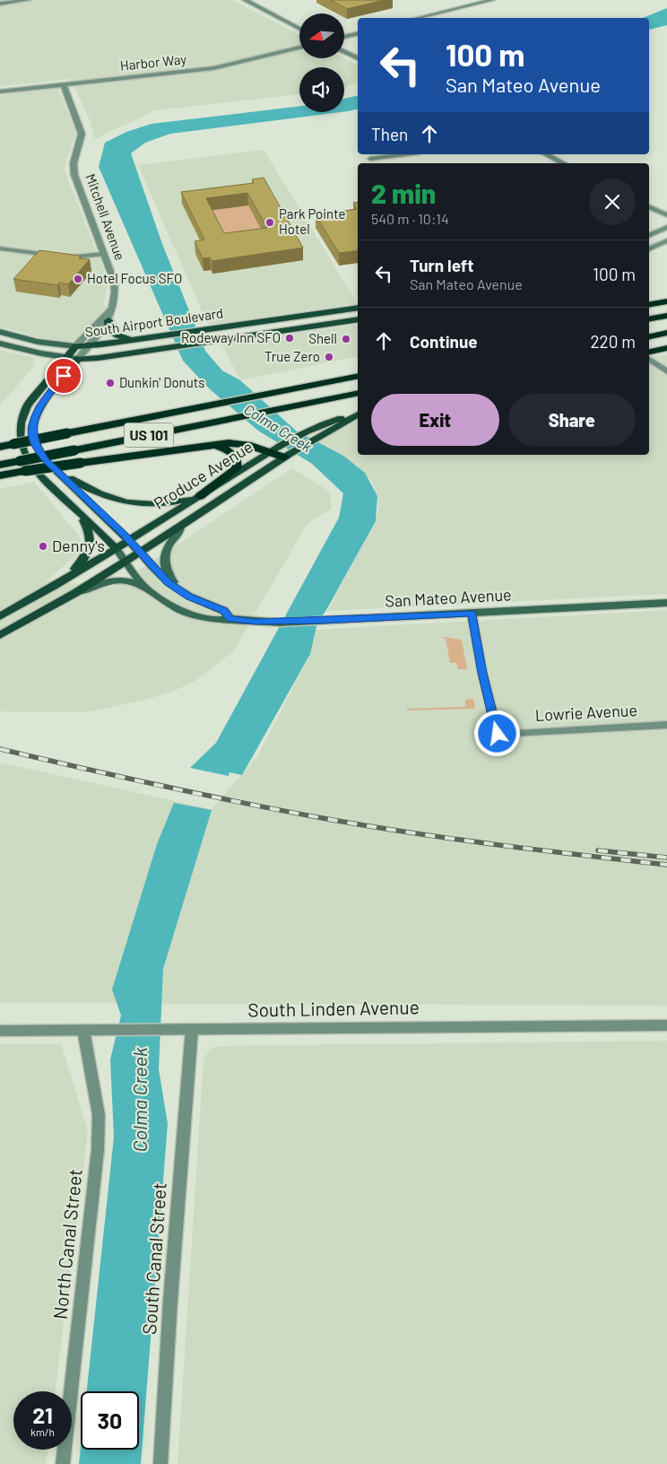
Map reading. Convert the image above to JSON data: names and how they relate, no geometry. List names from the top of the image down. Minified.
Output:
{"streets":{"highway":["US 101"],"main road":["South Airport Boulevard","Produce Avenue","San Mateo Avenue"],"street":["Harbor Way","Mitchell Avenue","Lowrie Avenue","South Linden Avenue","North Canal Street","South Canal Street"]},"crossings":[["Harbor Way","Mitchell Avenue"],["Mitchell Avenue","South Airport Boulevard"],["South Airport Boulevard","Produce Avenue"],["South Airport Boulevard","San Mateo Avenue"],["Produce Avenue","San Mateo Avenue"],["San Mateo Avenue","Lowrie Avenue"],["South Linden Avenue","North Canal Street"],["South Linden Avenue","South Canal Street"]],"water":["Colma Creek"],"places":["Park Pointe Hotel","Hotel Focus SFO","Rodeway Inn SFO","Shell","True Zero","Dunkin' Donuts","Denny's"],"north":"left","page":{"turn":["100 m","San Mateo Avenue"],"then":"Then","heading":["2 min","540 m · 10:14"],"list":[{"name":"Turn left","note":"San Mateo Avenue","value":"100 m"},{"name":"Continue","value":"220 m"}],"buttons":["Exit","Share"],"speed":"21 km/h","limit":"30"}}
